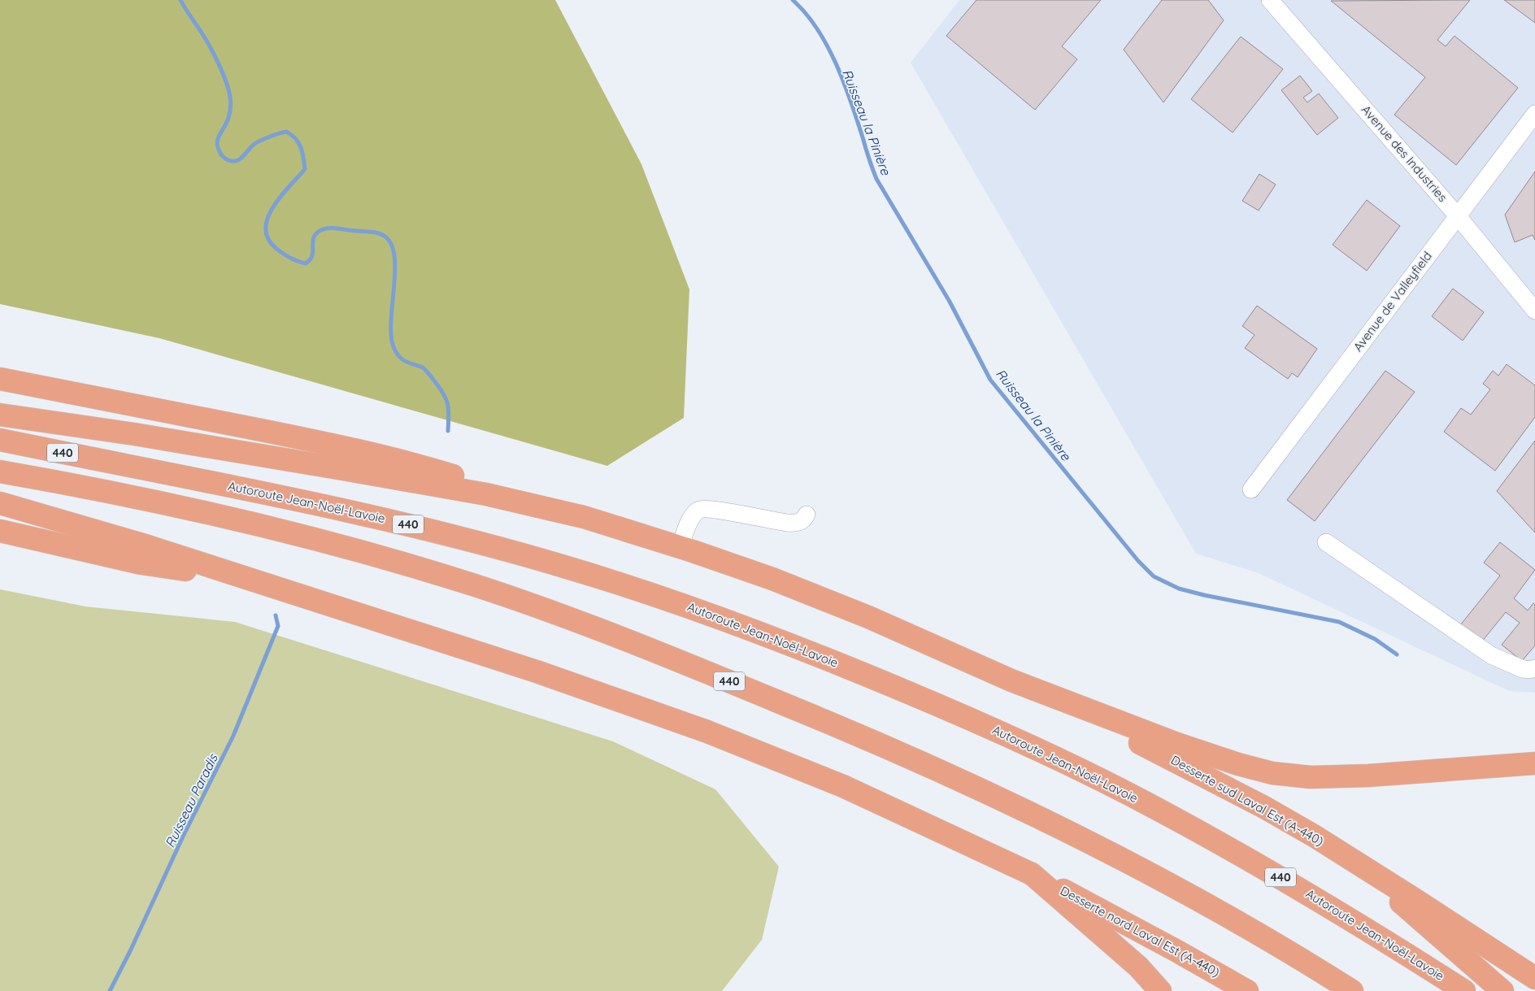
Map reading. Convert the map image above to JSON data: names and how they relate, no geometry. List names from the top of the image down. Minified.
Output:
{"streets":{"highway":["440","Autoroute Jean-Noël-Lavoie","Desserte sud Laval Est (A-440)","Desserte nord Laval Est (A-440)"],"street":["Avenue des Industries","Avenue de Valleyfield"]},"crossings":[["Avenue des Industries","Avenue de Valleyfield"]],"water":["Ruisseau la Pinière","Ruisseau Paradis"]}
